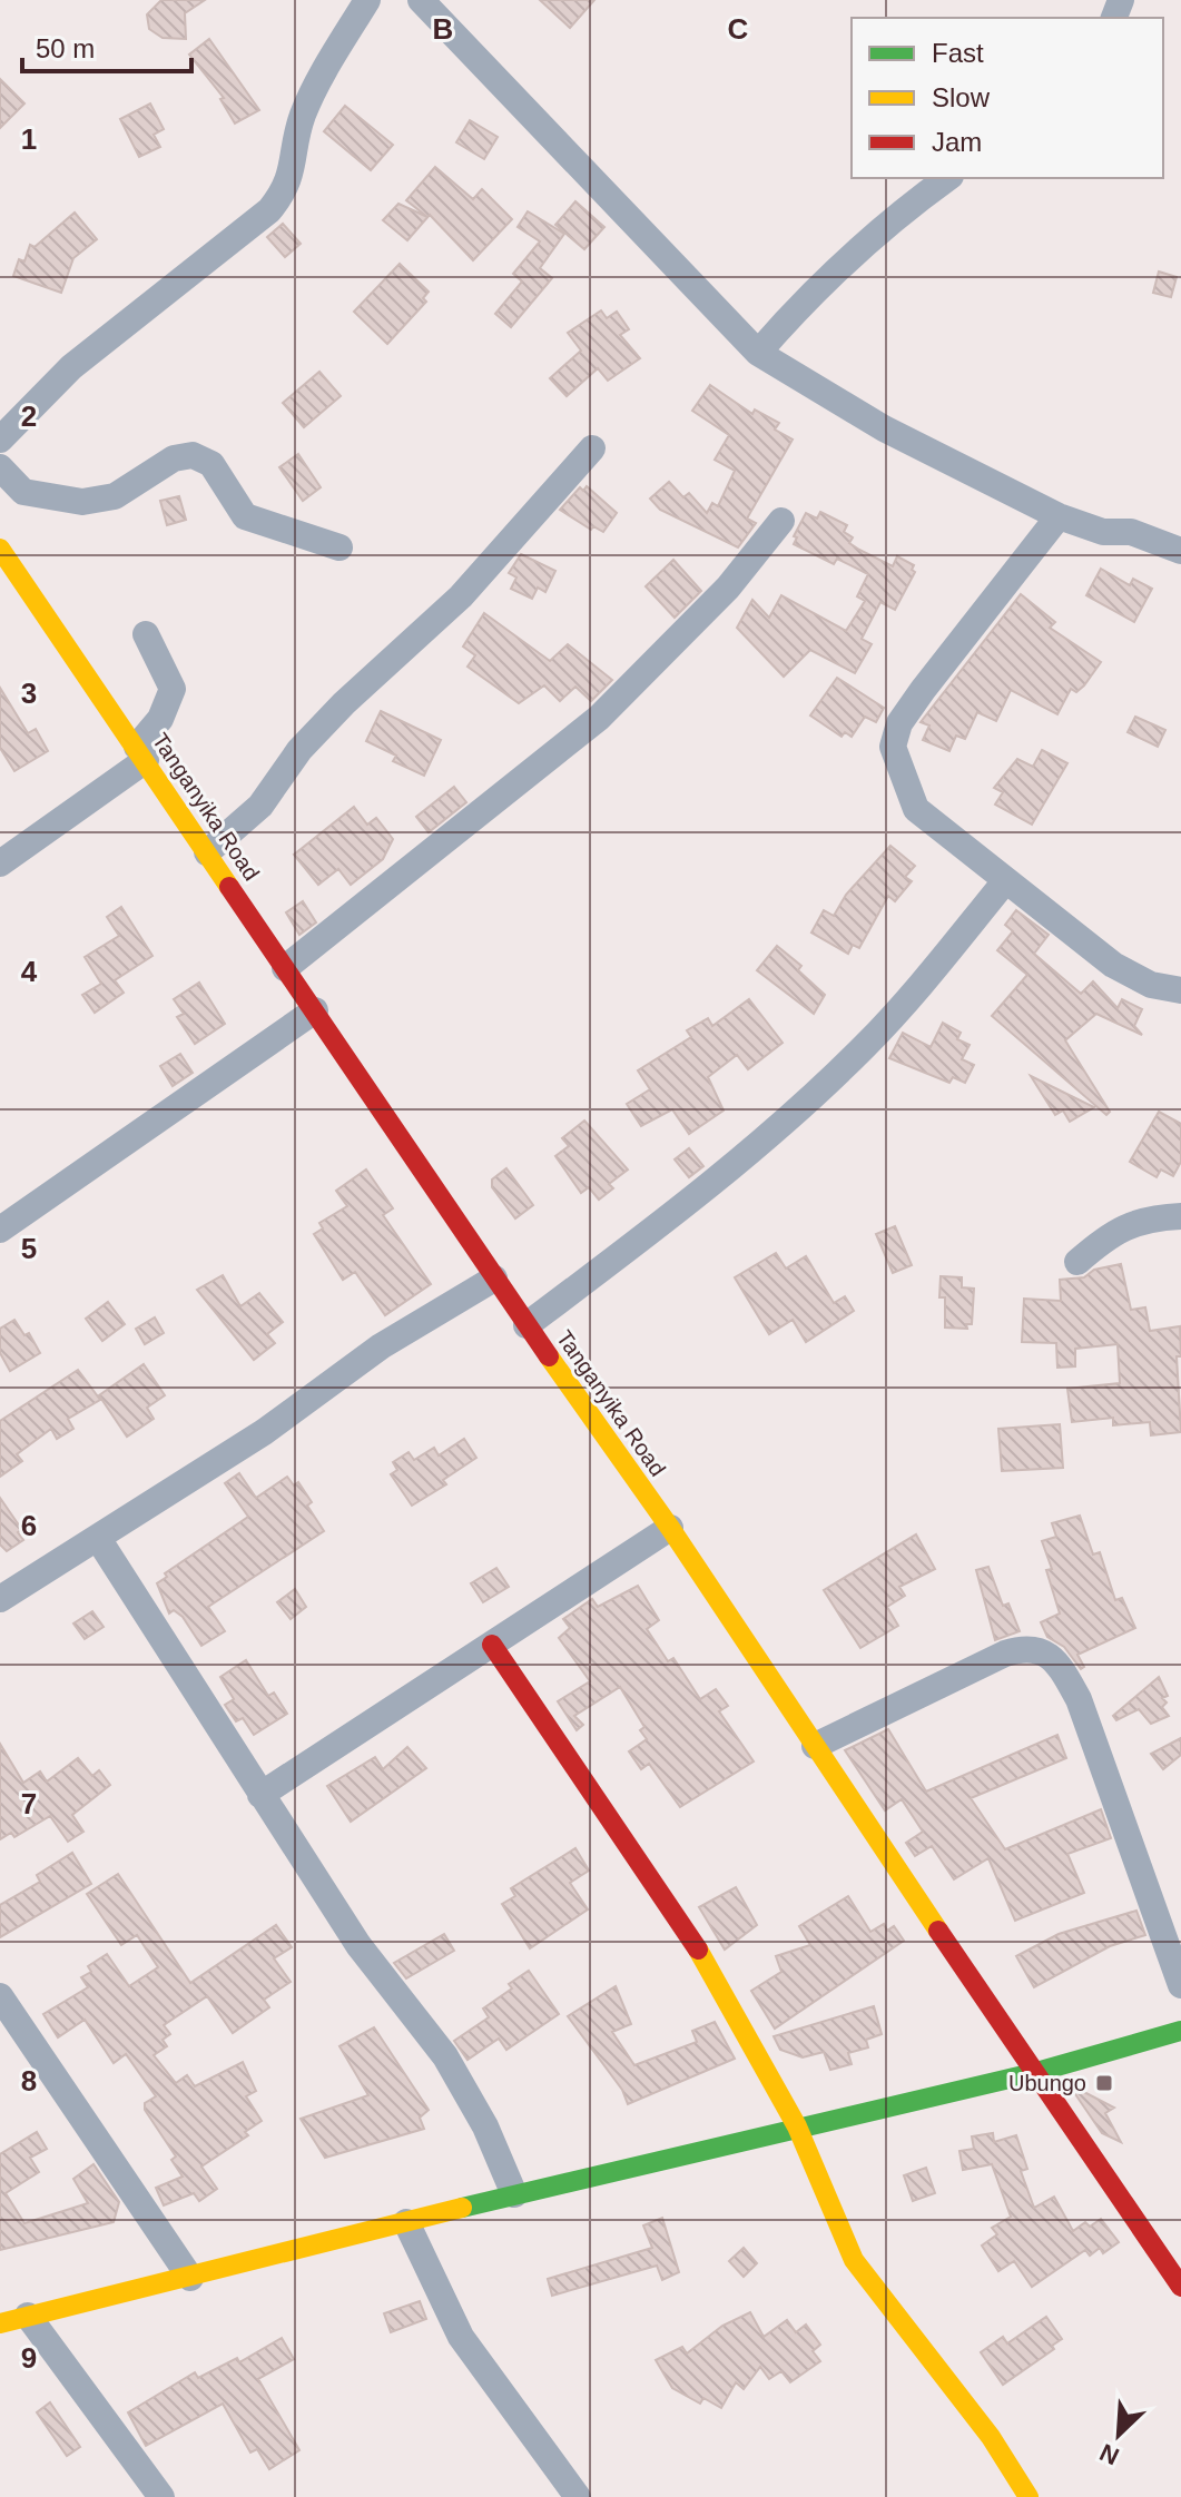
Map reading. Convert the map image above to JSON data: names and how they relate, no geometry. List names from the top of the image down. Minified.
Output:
{"streets":{"street":["Tanganyika Road"]},"places":{"transit":["Ubungo"]},"legend":["Fast","Slow","Jam"],"scale_bar":"50 m","north":"bottom left","grid":{"columns":["B","C"],"rows":["1","2","3","4","5","6","7","8","9"]}}
